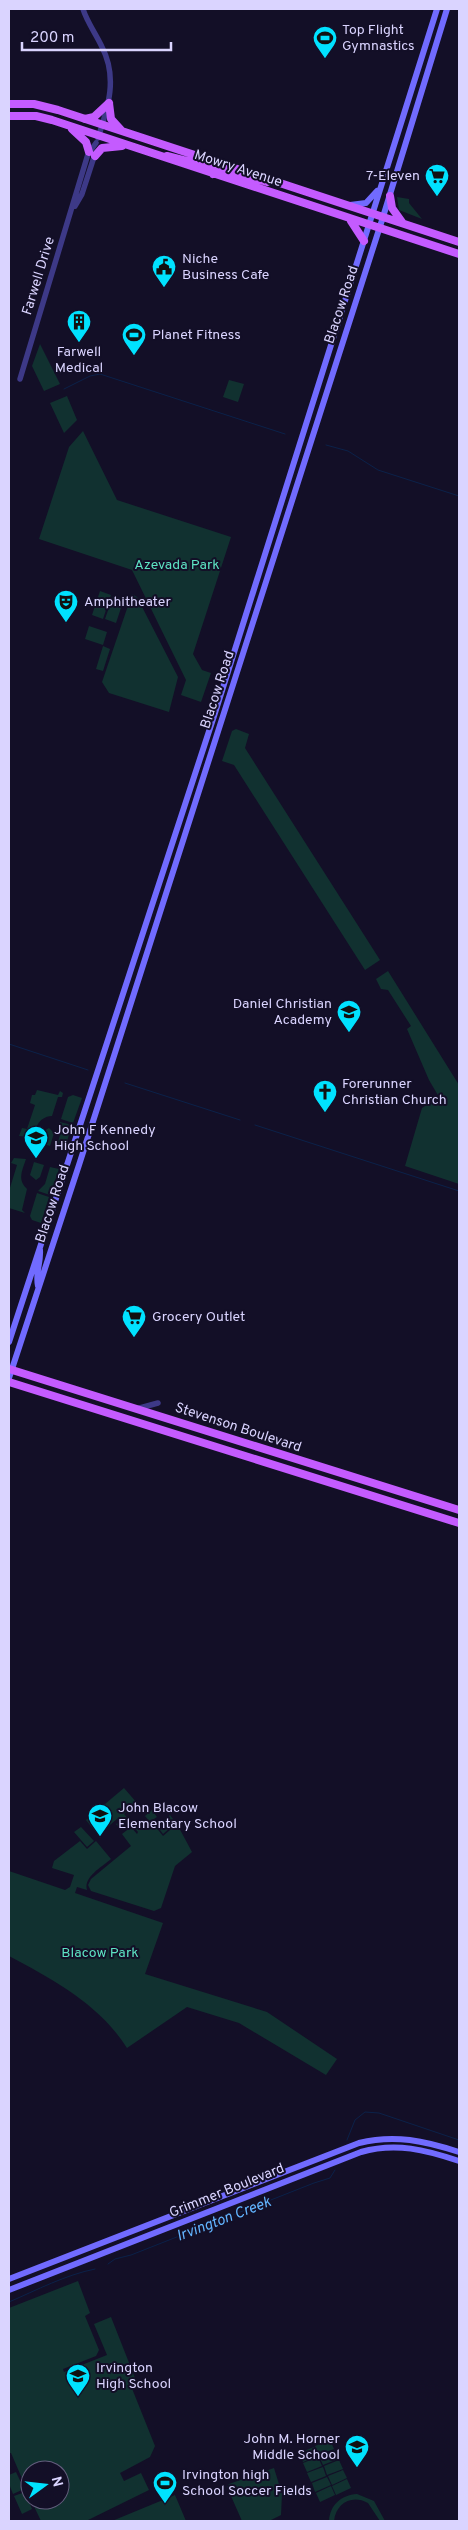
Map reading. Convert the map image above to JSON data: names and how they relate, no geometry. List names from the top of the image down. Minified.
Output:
{"streets":{"main road":["Mowry Avenue","Blacow Road","Stevenson Boulevard","Grimmer Boulevard"],"street":["Farwell Drive"]},"crossings":[["Mowry Avenue","Farwell Drive"],["Mowry Avenue","Blacow Road"],["Blacow Road","Stevenson Boulevard"]],"water":["Irvington Creek"],"parks":["Azevada Park","Blacow Park"],"places":{"sports":["Top Flight Gymnastics","Planet Fitness","Irvington high School Soccer Fields"],"supermarket":["7-Eleven","Grocery Outlet"],"public building":["Niche Business Cafe"],"building":["Farwell Medical"],"theatre":["Amphitheater"],"school or university":["Daniel Christian Academy","John F Kennedy High School","John Blacow Elementary School","Irvington High School","John M. Horner Middle School"],"church":["Forerunner Christian Church"]},"scale_bar":"200 m","north":"right"}
